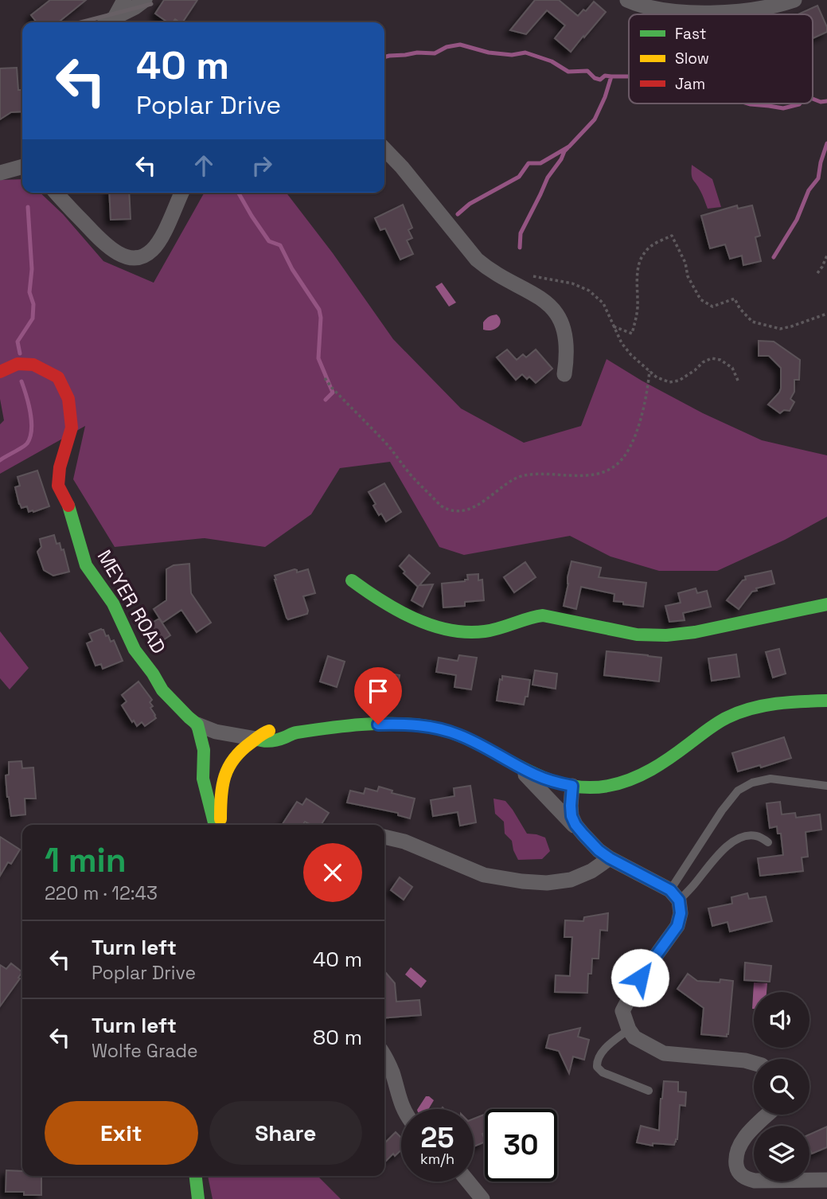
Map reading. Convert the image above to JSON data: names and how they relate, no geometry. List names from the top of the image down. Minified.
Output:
{"streets":{"street":["MEYER ROAD"]},"legend":["Fast","Slow","Jam"],"page":{"turn":["40 m","Poplar Drive"],"heading":["1 min","220 m · 12:43"],"list":[{"name":"Turn left","note":"Poplar Drive","value":"40 m"},{"name":"Turn left","note":"Wolfe Grade","value":"80 m"}],"buttons":["Exit","Share"],"speed":"25 km/h","limit":"30"}}
